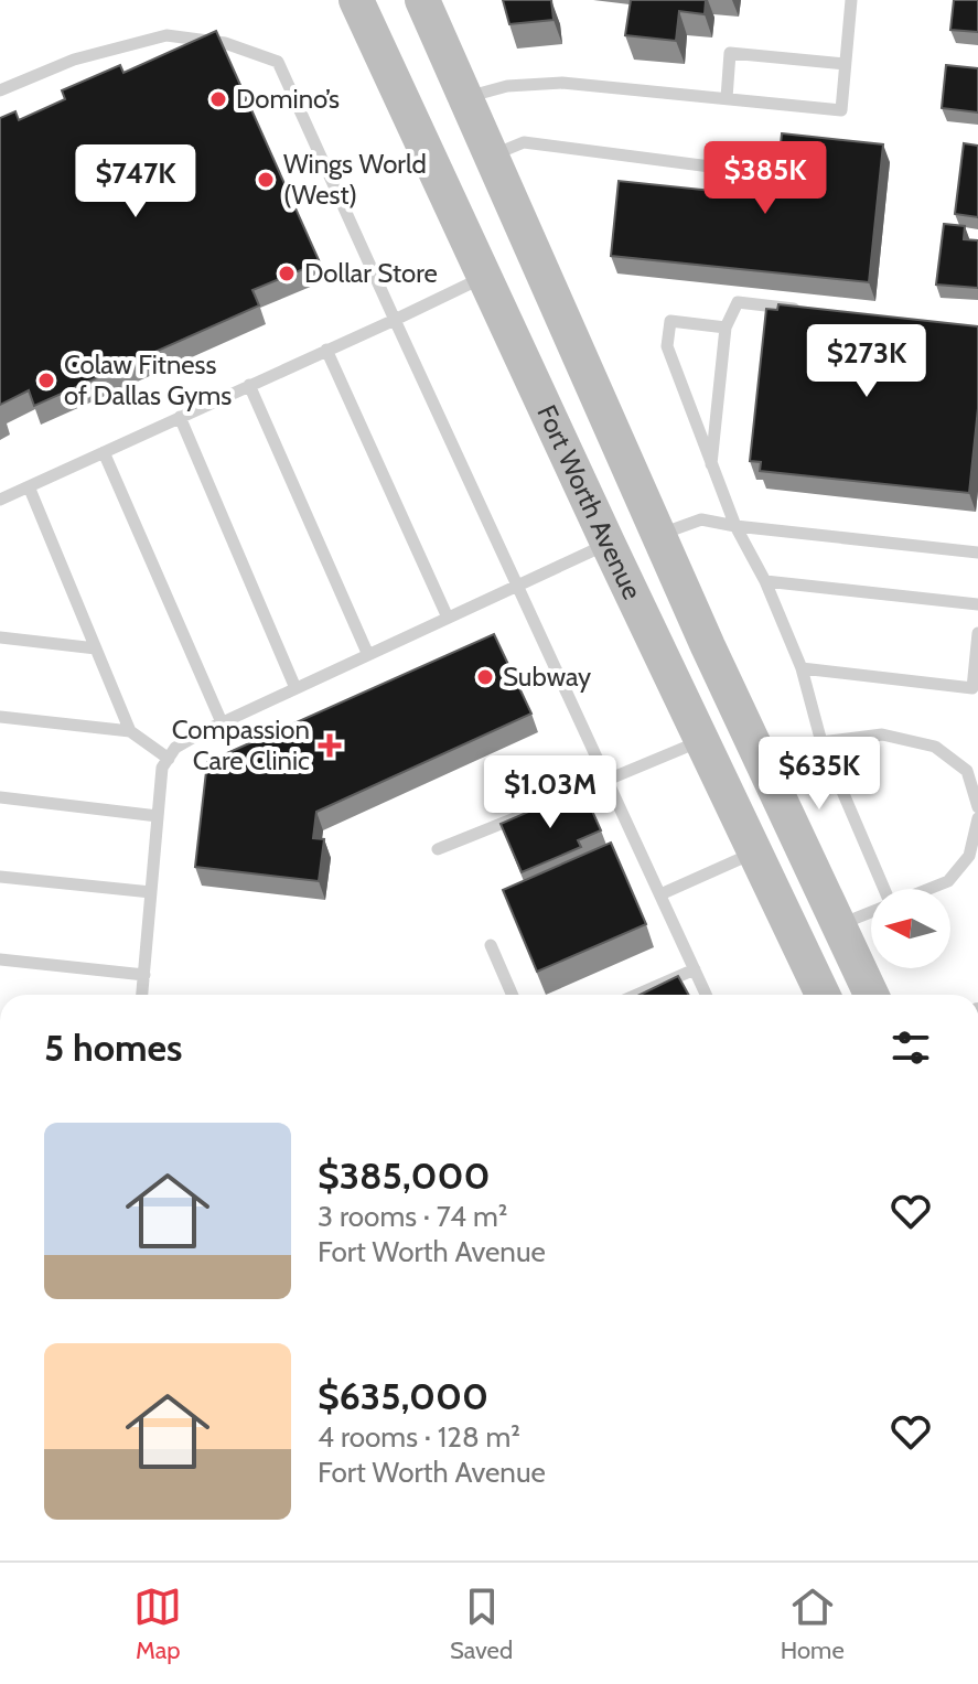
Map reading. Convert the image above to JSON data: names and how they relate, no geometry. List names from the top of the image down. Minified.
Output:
{"streets":{"main road":["Fort Worth Avenue"]},"places":{"other":["Domino’s","Wings World (West)","Dollar Store","Colaw Fitness of Dallas Gyms","Subway"],"health":["Compassion Care Clinic"]},"north":"left","page":{"price":["$385K","$747K","$273K","$635K","$1.03M"],"heading":"5 homes","list":[{"name":"$385,000","note":"3 rooms · 74 m² · Fort Worth Avenue"},{"name":"$635,000","note":"4 rooms · 128 m² · Fort Worth Avenue"}],"tabs":["Map","Saved","Home"]}}
